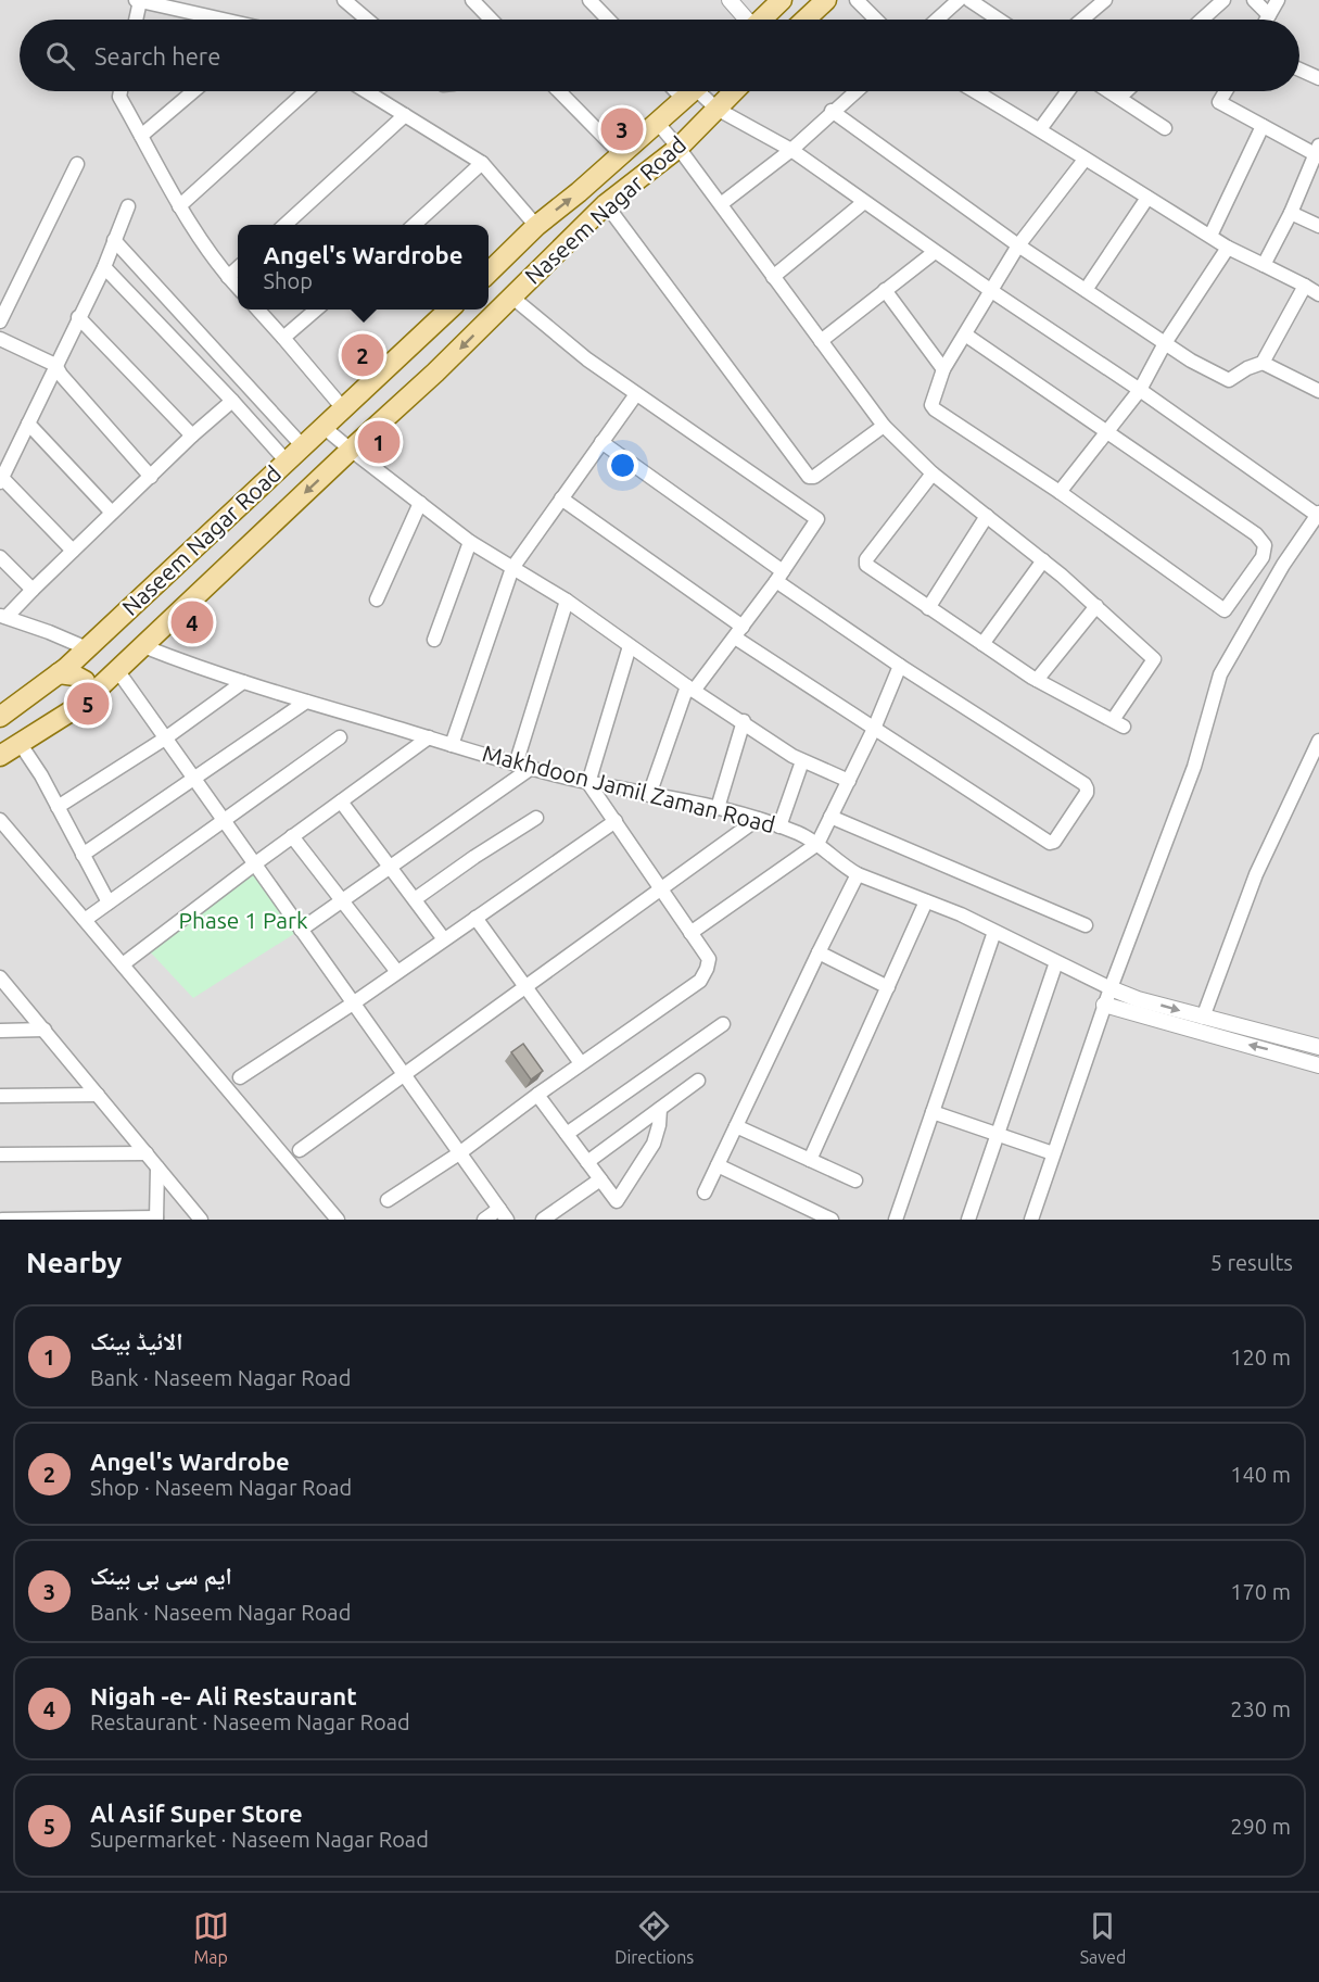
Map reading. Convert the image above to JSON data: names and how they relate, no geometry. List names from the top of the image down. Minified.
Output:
{"streets":{"main road":["Naseem Nagar Road"],"street":["Makhdoon Jamil Zaman Road"]},"crossings":[["Naseem Nagar Road","Makhdoon Jamil Zaman Road"]],"parks":["Phase 1 Park"],"page":{"search":"Search here","pins":["3","2","1","4","5"],"popup":["Angel's Wardrobe","Shop"],"heading":["Nearby","5 results"],"list":[{"mark":"1","name":"الائیڈ بینک","note":"Bank · Naseem Nagar Road","value":"120 m"},{"mark":"2","name":"Angel's Wardrobe","note":"Shop · Naseem Nagar Road","value":"140 m"},{"mark":"3","name":"ایم سی بی بینک","note":"Bank · Naseem Nagar Road","value":"170 m"},{"mark":"4","name":"Nigah -e- Ali Restaurant","note":"Restaurant · Naseem Nagar Road","value":"230 m"},{"mark":"5","name":"Al Asif Super Store","note":"Supermarket · Naseem Nagar Road","value":"290 m"}],"nav":["Map","Directions","Saved"]}}
